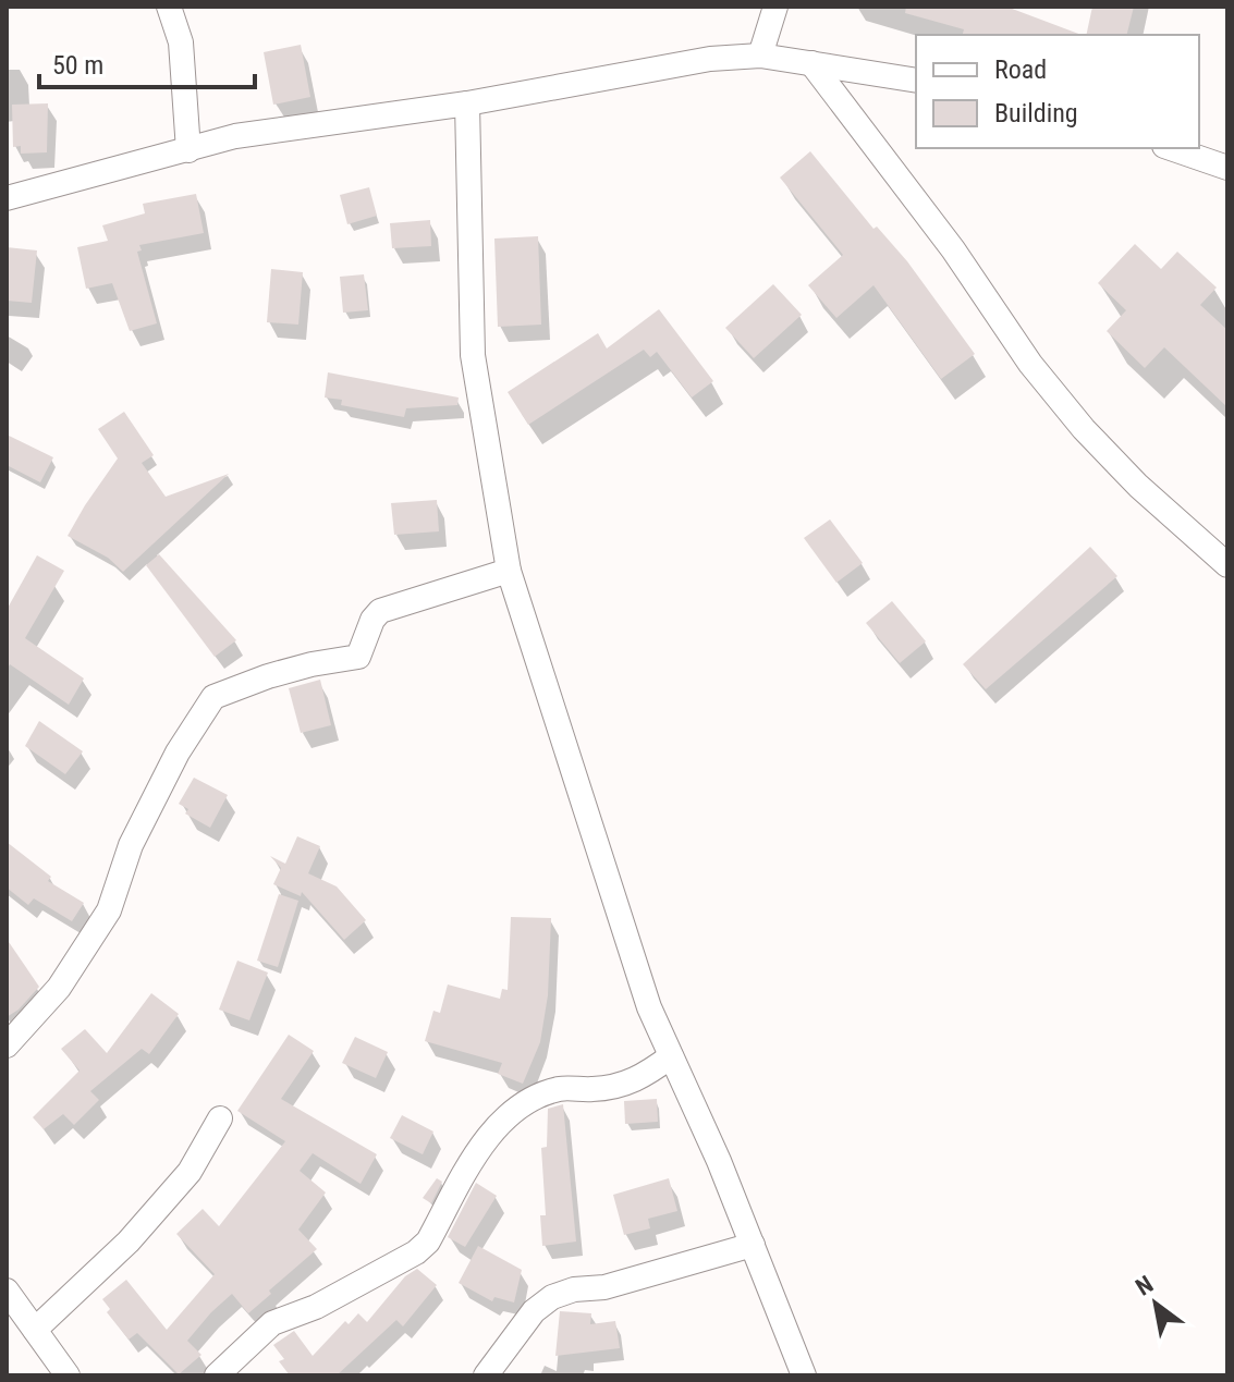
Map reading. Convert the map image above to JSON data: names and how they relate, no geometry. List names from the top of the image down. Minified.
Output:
{"legend":["Road","Building"],"scale_bar":"50 m","north":"top left"}
